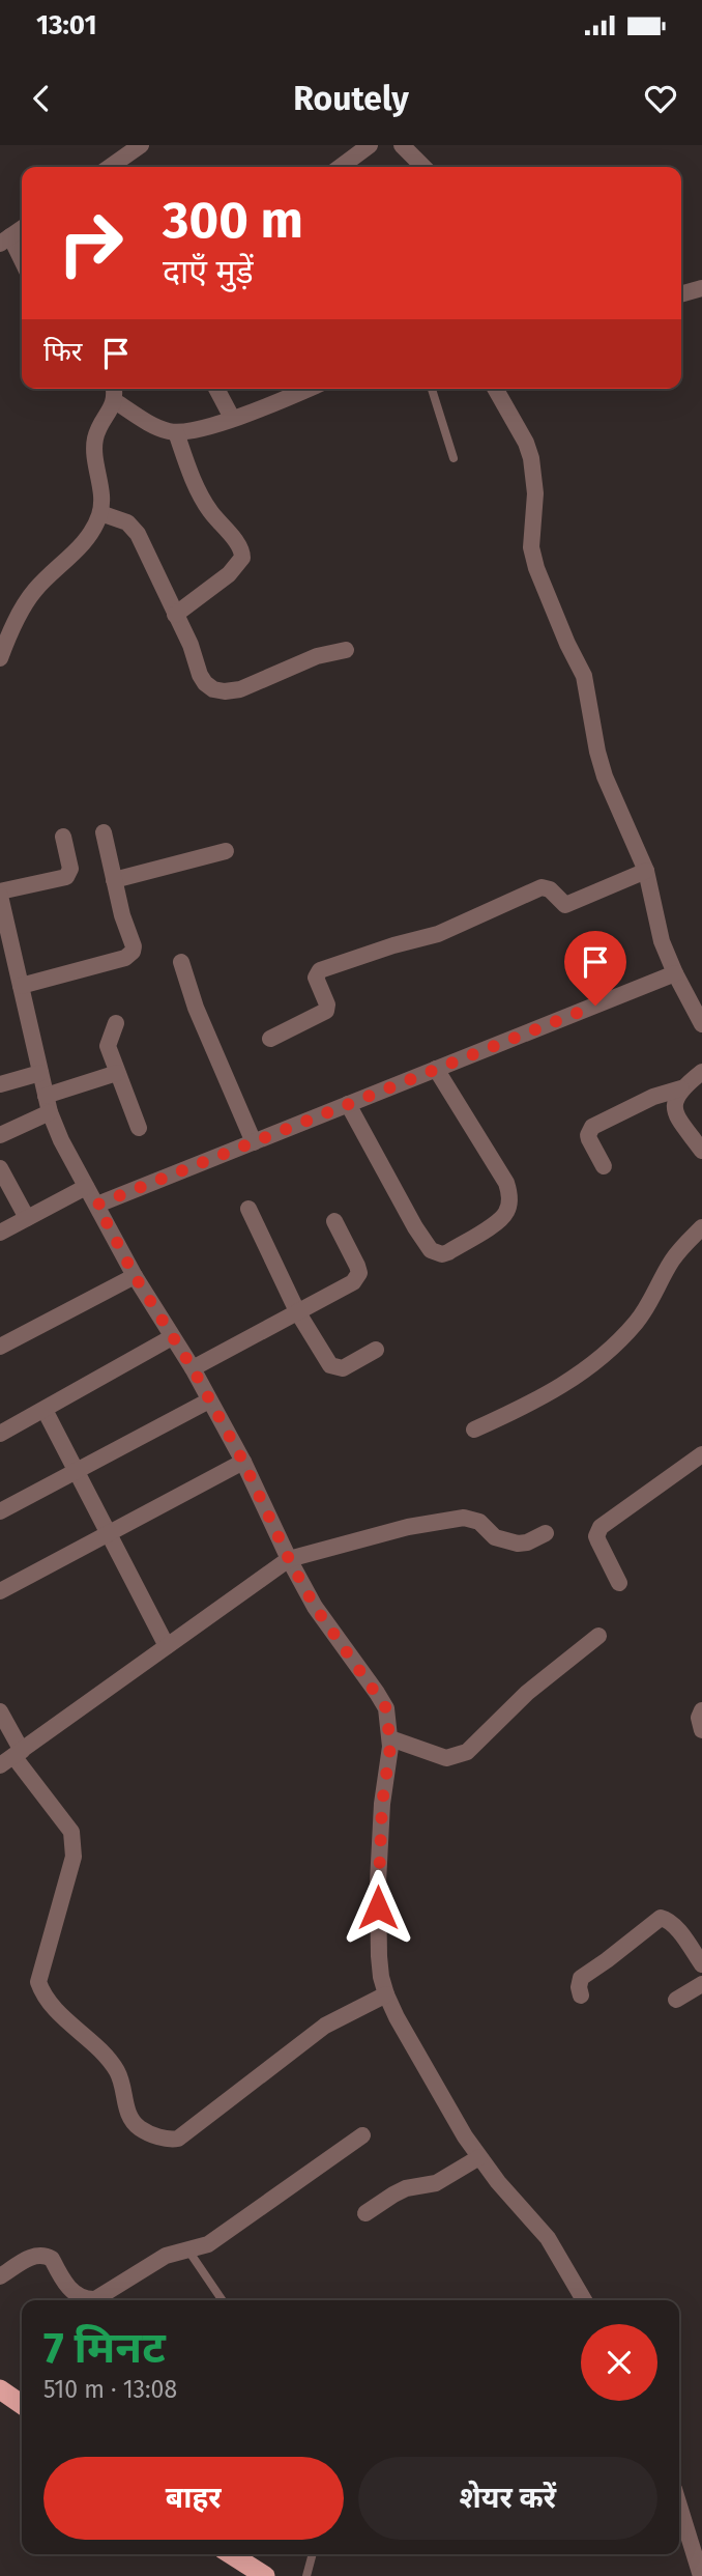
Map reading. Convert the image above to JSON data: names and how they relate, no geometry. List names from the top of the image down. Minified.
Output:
{"page":{"status":"13:01","header":"Routely","turn":["300 m","दाएँ मुड़ें"],"then":"फिर","heading":["7 मिनट","510 m · 13:08"],"buttons":["बाहर","शेयर करें"]}}
